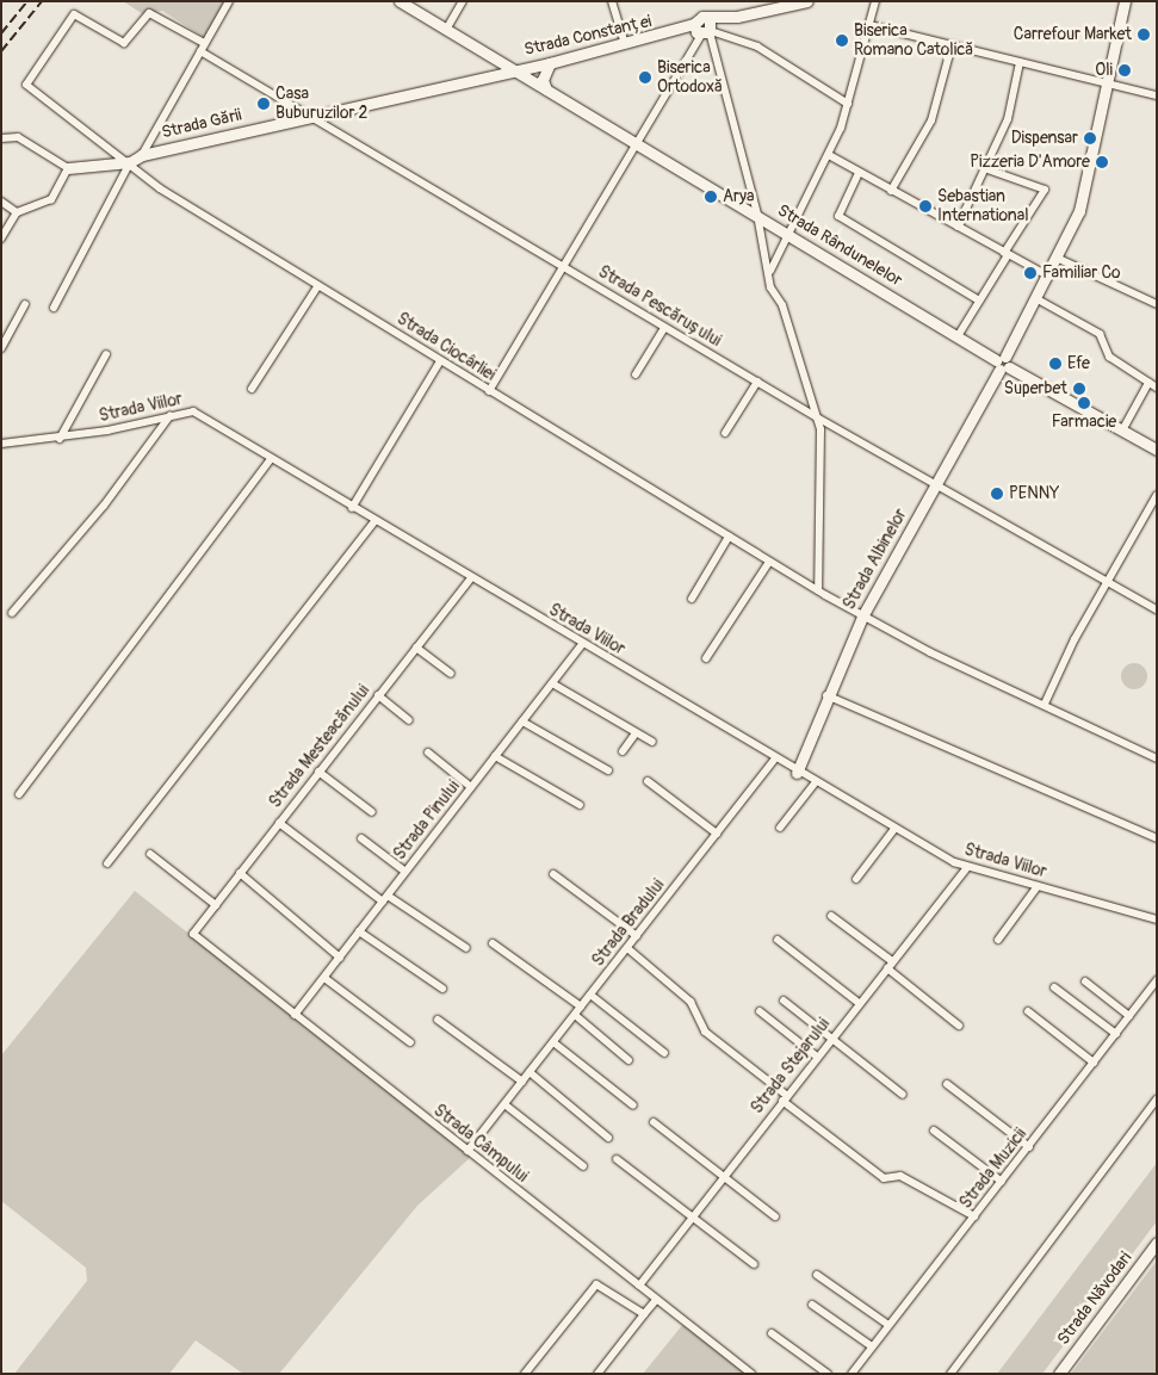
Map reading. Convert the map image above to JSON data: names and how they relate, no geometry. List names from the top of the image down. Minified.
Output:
{"streets":{"street":["Strada Constanței","Strada Gării","Strada Rândunelelor","Strada Pescărușului","Strada Ciocârliei","Strada Viilor","Strada Albinelor","Strada Mesteacănului","Strada Pinului","Strada Bradului","Strada Stejarului","Strada Câmpului","Strada Muzicii","Strada Năvodari"]},"crossings":[["Strada Constanței","Strada Gării"],["Strada Constanței","Strada Rândunelelor"],["Strada Gării","Strada Rândunelelor"],["Strada Gării","Strada Pescărușului"],["Strada Gării","Strada Ciocârliei"],["Strada Rândunelelor","Strada Albinelor"],["Strada Pescărușului","Strada Albinelor"],["Strada Ciocârliei","Strada Albinelor"],["Strada Viilor","Strada Albinelor"],["Strada Viilor","Strada Mesteacănului"],["Strada Viilor","Strada Pinului"],["Strada Viilor","Strada Bradului"],["Strada Viilor","Strada Stejarului"],["Strada Mesteacănului","Strada Câmpului"],["Strada Pinului","Strada Câmpului"],["Strada Bradului","Strada Câmpului"],["Strada Stejarului","Strada Câmpului"]],"places":["Carrefour Market","Biserica Romano Catolică","Oli","Biserica Ortodoxă","Casa Buburuzilor 2","Dispensar","Pizzeria D'Amore","Arya","Sebastian International","Familiar Co","Efe","Superbet","Farmacie","PENNY"]}
